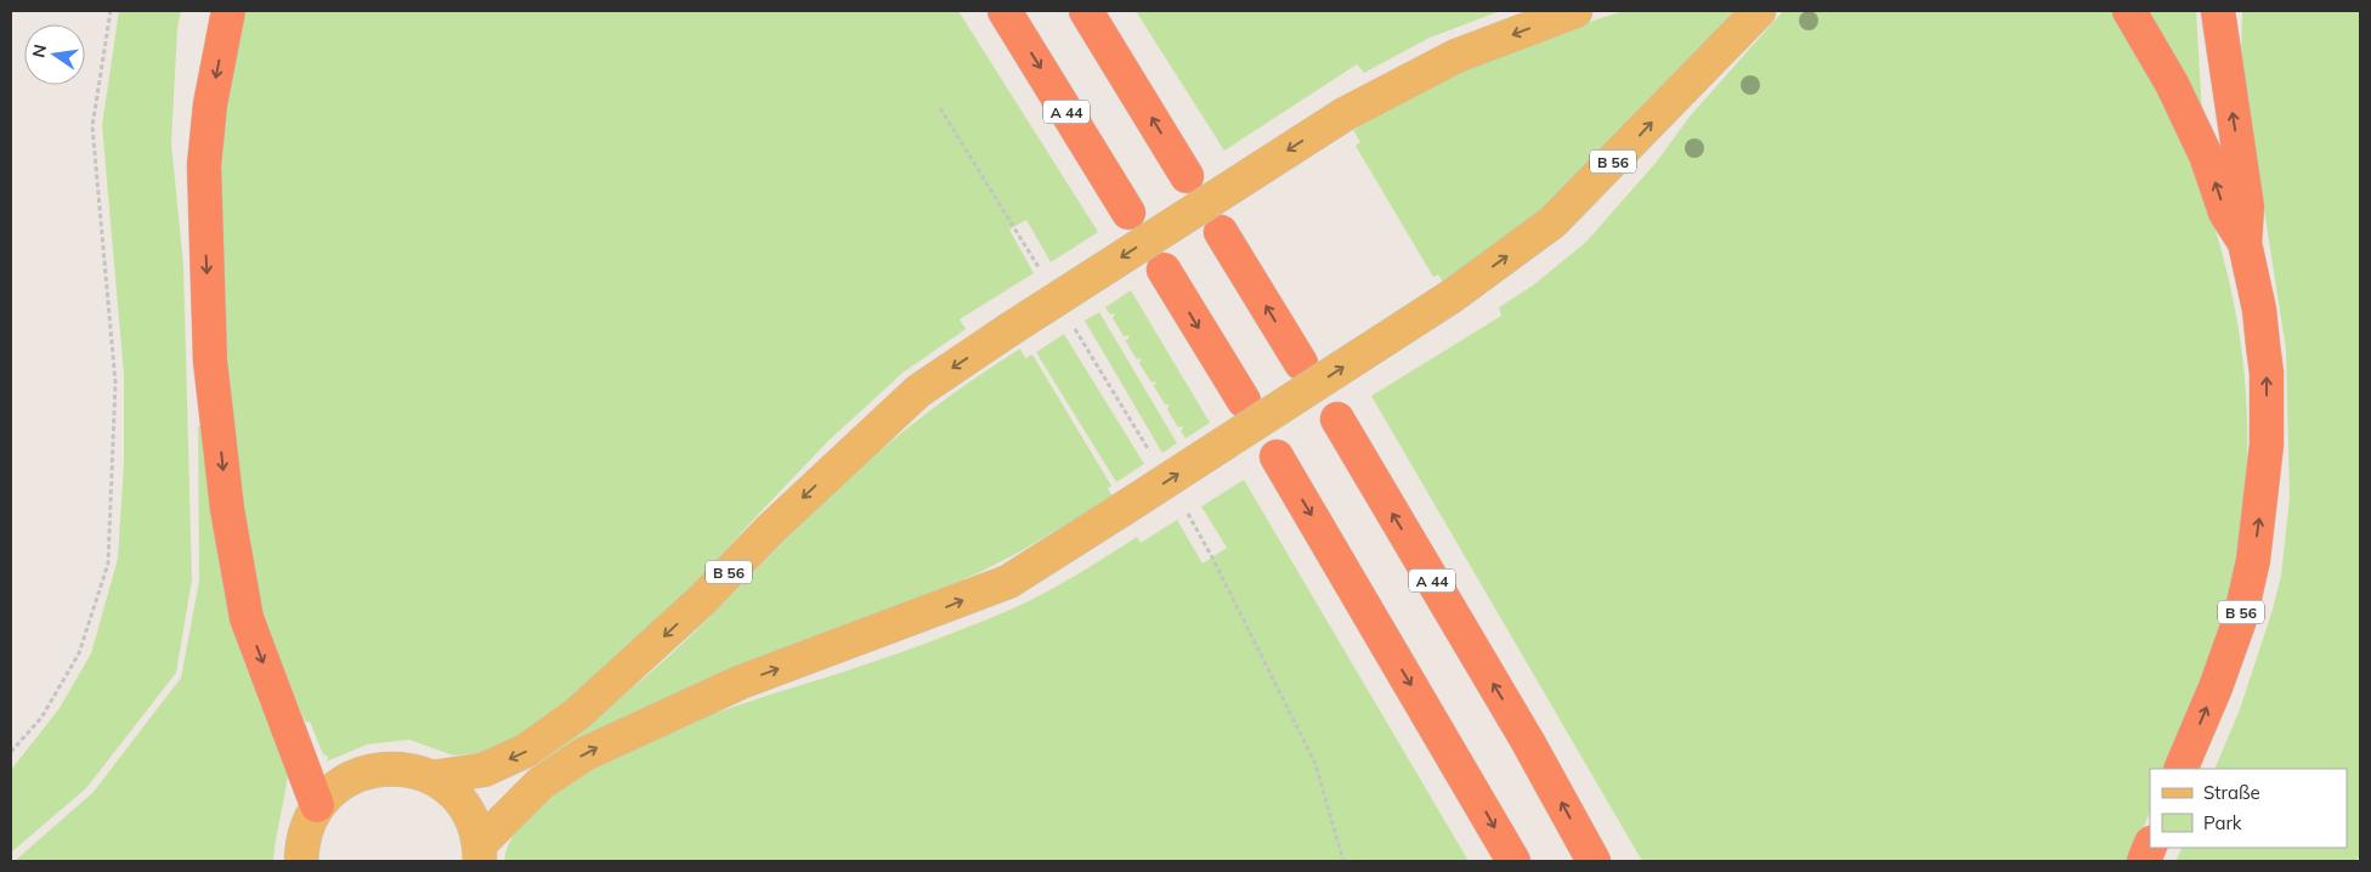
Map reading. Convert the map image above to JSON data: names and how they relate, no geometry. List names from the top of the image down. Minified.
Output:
{"streets":{"highway":["A 44","B 56"]},"legend":["Straße","Park"],"north":"left"}
